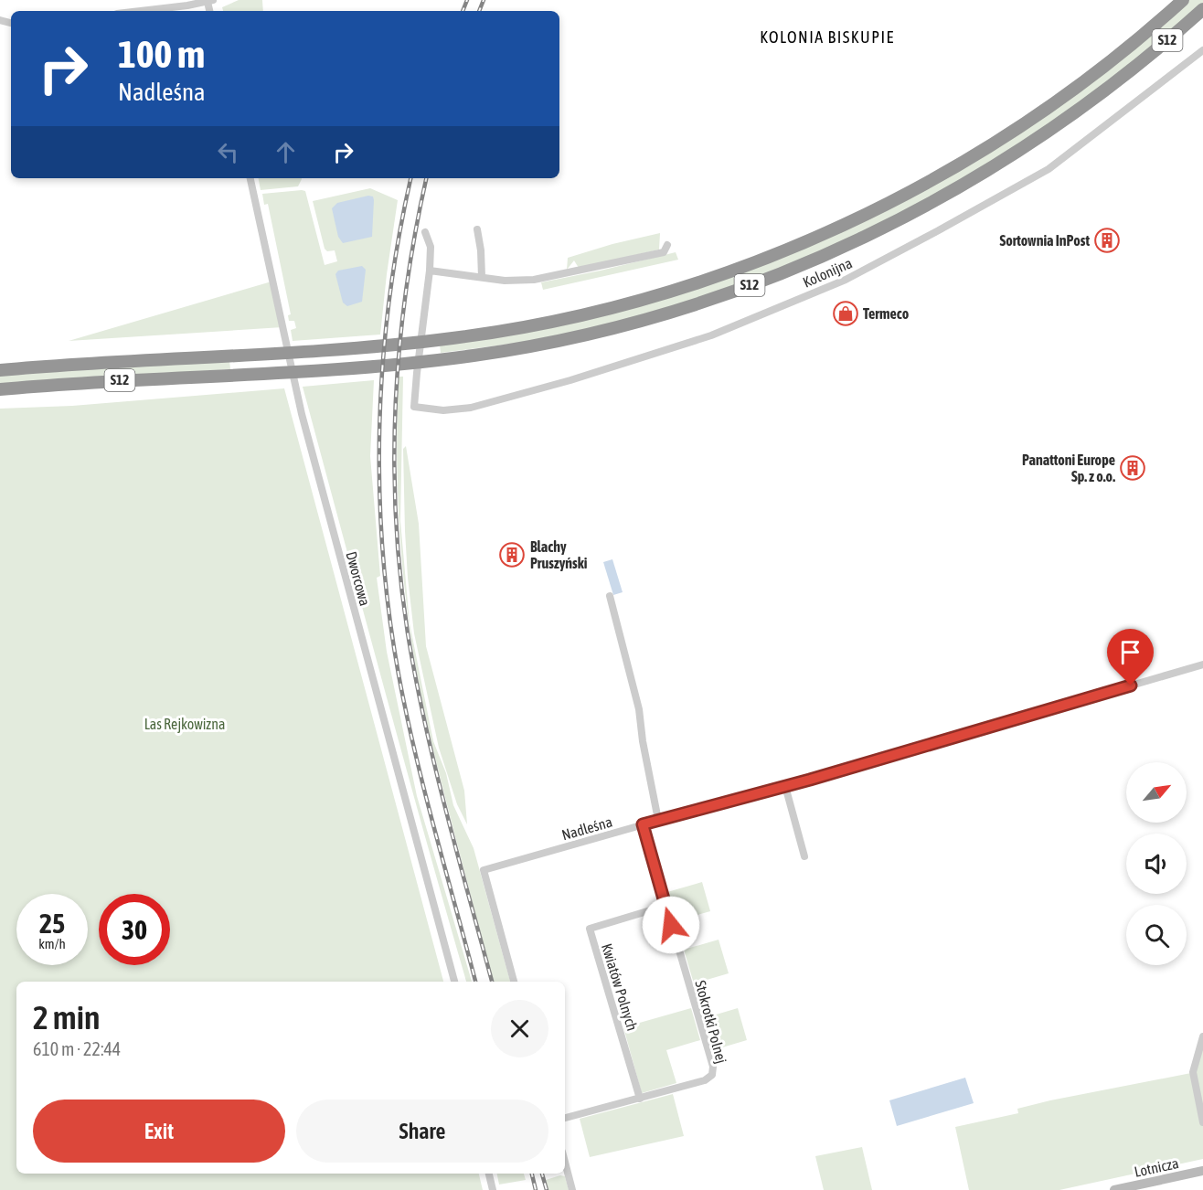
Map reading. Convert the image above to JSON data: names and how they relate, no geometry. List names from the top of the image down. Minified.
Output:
{"streets":{"highway":["S12"],"main road":["Lotnicza"],"street":["Kolonijna","Dworcowa","Nadleśna","Kwiatów Polnych","Stokrotki Polnej"]},"crossings":[["Nadleśna","Stokrotki Polnej"],["Kwiatów Polnych","Stokrotki Polnej"]],"districts":["KOLONIA BISKUPIE"],"parks":["Las Rejkowizna"],"places":{"building":["Sortownia InPost","Panattoni Europe Sp. z o.o.","Blachy Pruszyński"],"shop":["Termeco"]},"north":"top right","page":{"turn":["100 m","Nadleśna"],"speed":"25 km/h","limit":"30","heading":["2 min","610 m · 22:44"],"buttons":["Exit","Share"]}}
